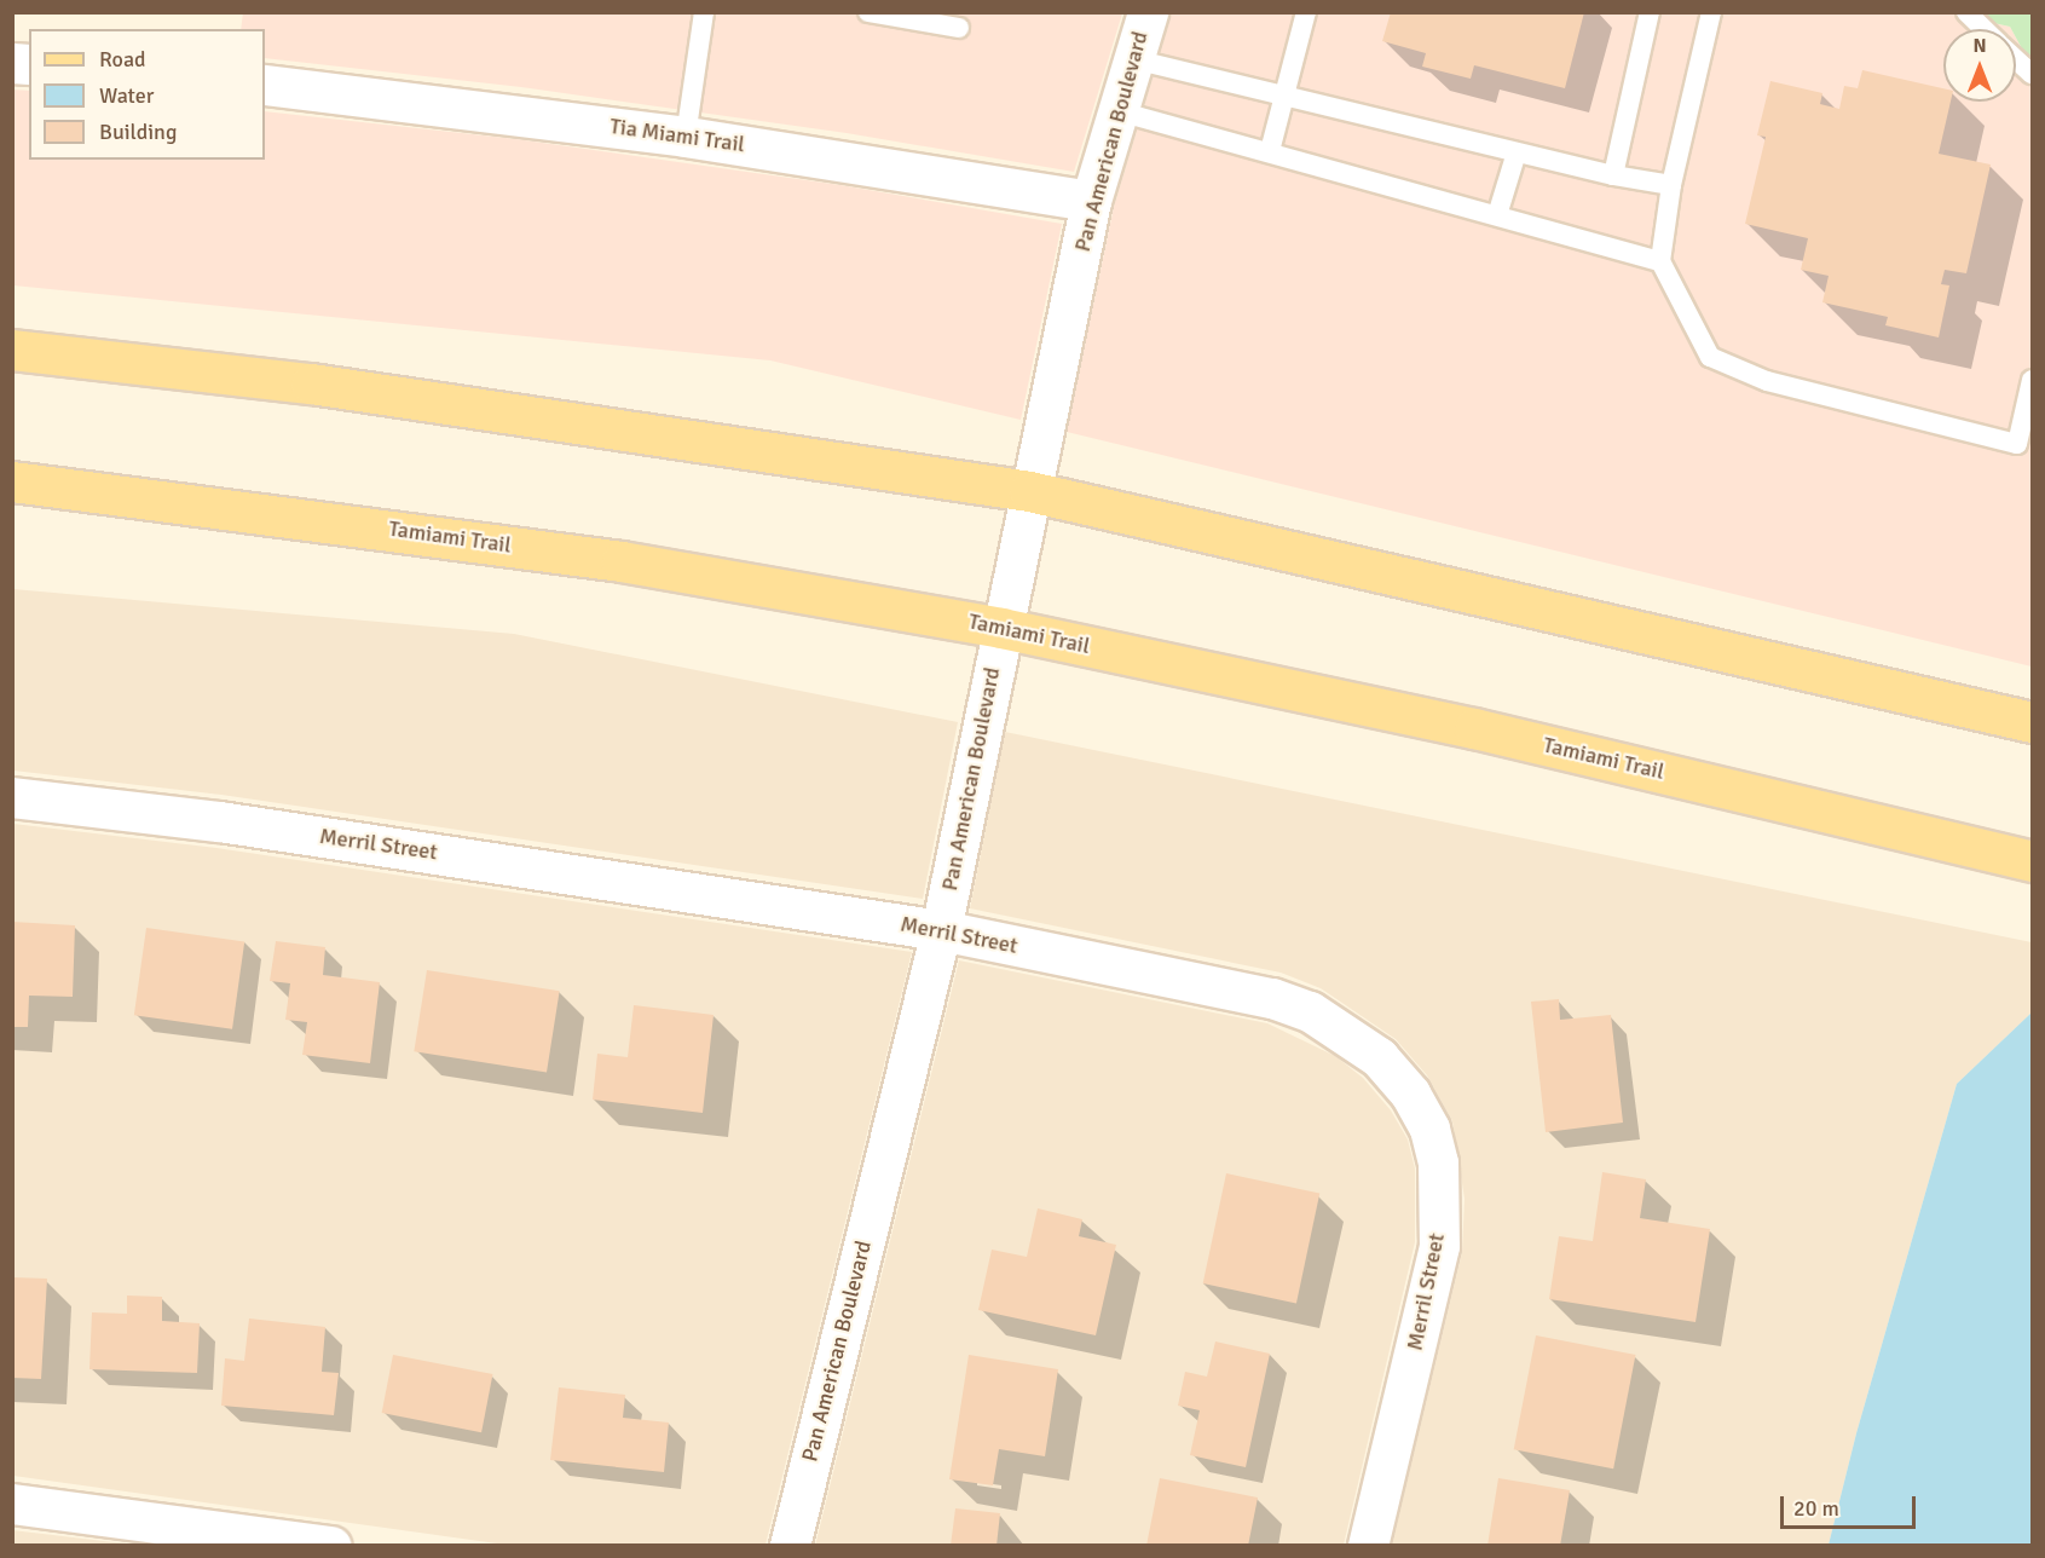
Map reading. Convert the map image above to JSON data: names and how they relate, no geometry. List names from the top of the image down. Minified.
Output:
{"streets":{"main road":["Tamiami Trail"],"street":["Tia Miami Trail","Pan American Boulevard","Merril Street"]},"crossings":[["Tia Miami Trail","Pan American Boulevard"],["Pan American Boulevard","Tamiami Trail"],["Pan American Boulevard","Merril Street"]],"legend":["Road","Water","Building"],"scale_bar":"20 m","north":"top"}
